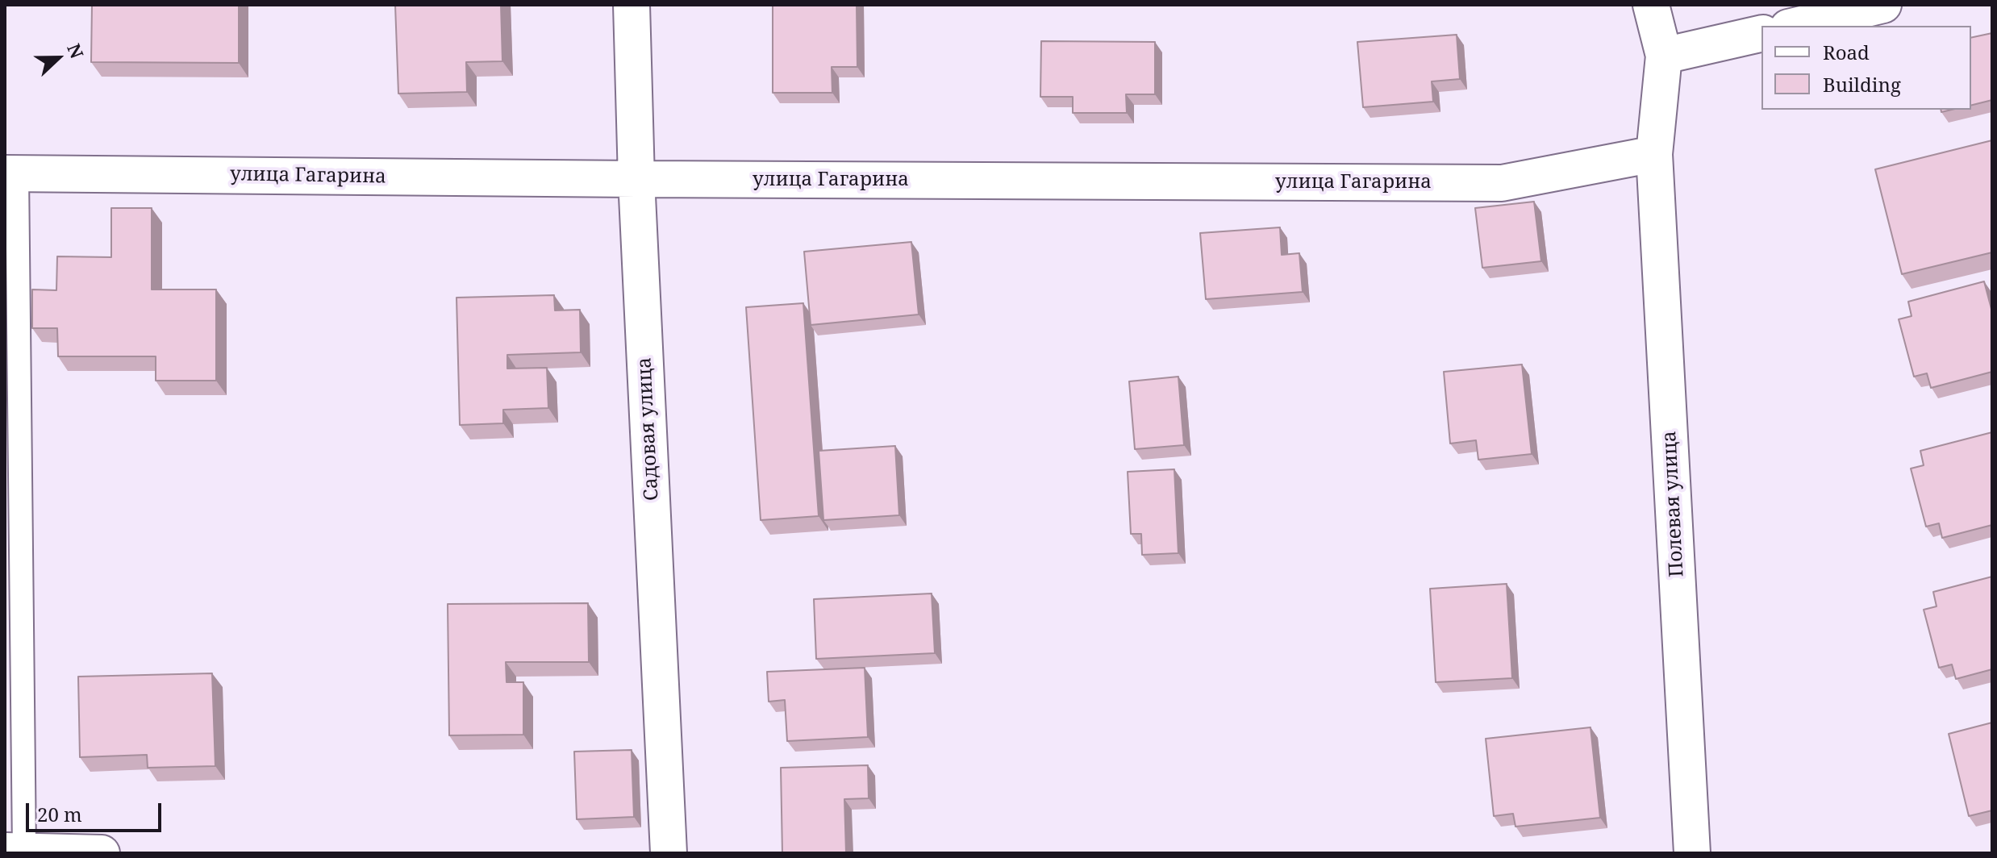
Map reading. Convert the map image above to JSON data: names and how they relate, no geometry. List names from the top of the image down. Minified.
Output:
{"streets":{"street":["улица Гагарина","Садовая улица","Полевая улица"]},"crossings":[["улица Гагарина","Садовая улица"],["улица Гагарина","Полевая улица"]],"legend":["Road","Building"],"scale_bar":"20 m","north":"right"}
